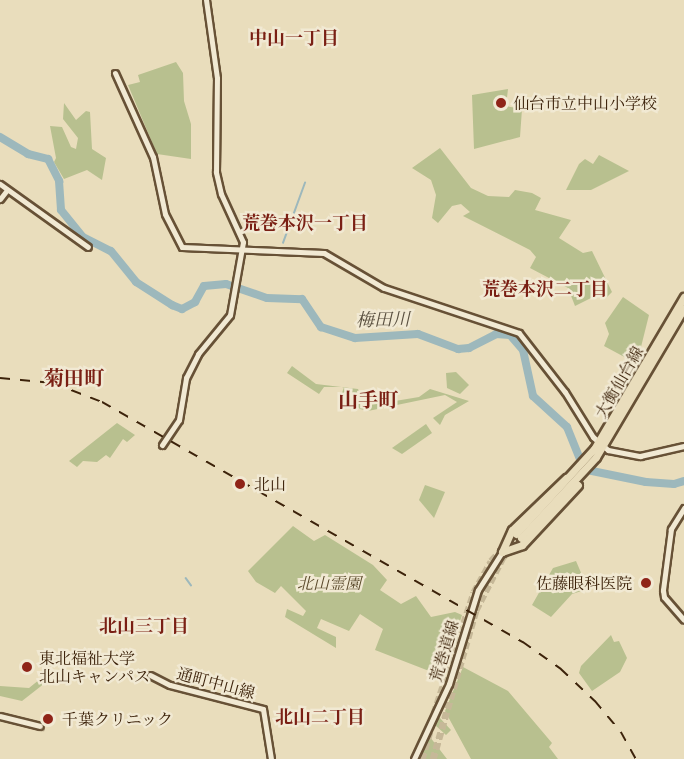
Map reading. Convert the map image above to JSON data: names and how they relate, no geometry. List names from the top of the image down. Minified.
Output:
{"streets":{"main road":["大衡仙台線"],"street":["荒巻道線","通町中山線"]},"crossings":[["大衡仙台線","荒巻道線"]],"districts":["中山一丁目","荒巻本沢一丁目","荒巻本沢二丁目","菊田町","山手町","北山三丁目","北山二丁目"],"water":["梅田川"],"parks":["北山霊園"],"places":["仙台市立中山小学校","北山","佐藤眼科医院","東北福祉大学 北山キャンパス","千葉クリニック"]}
